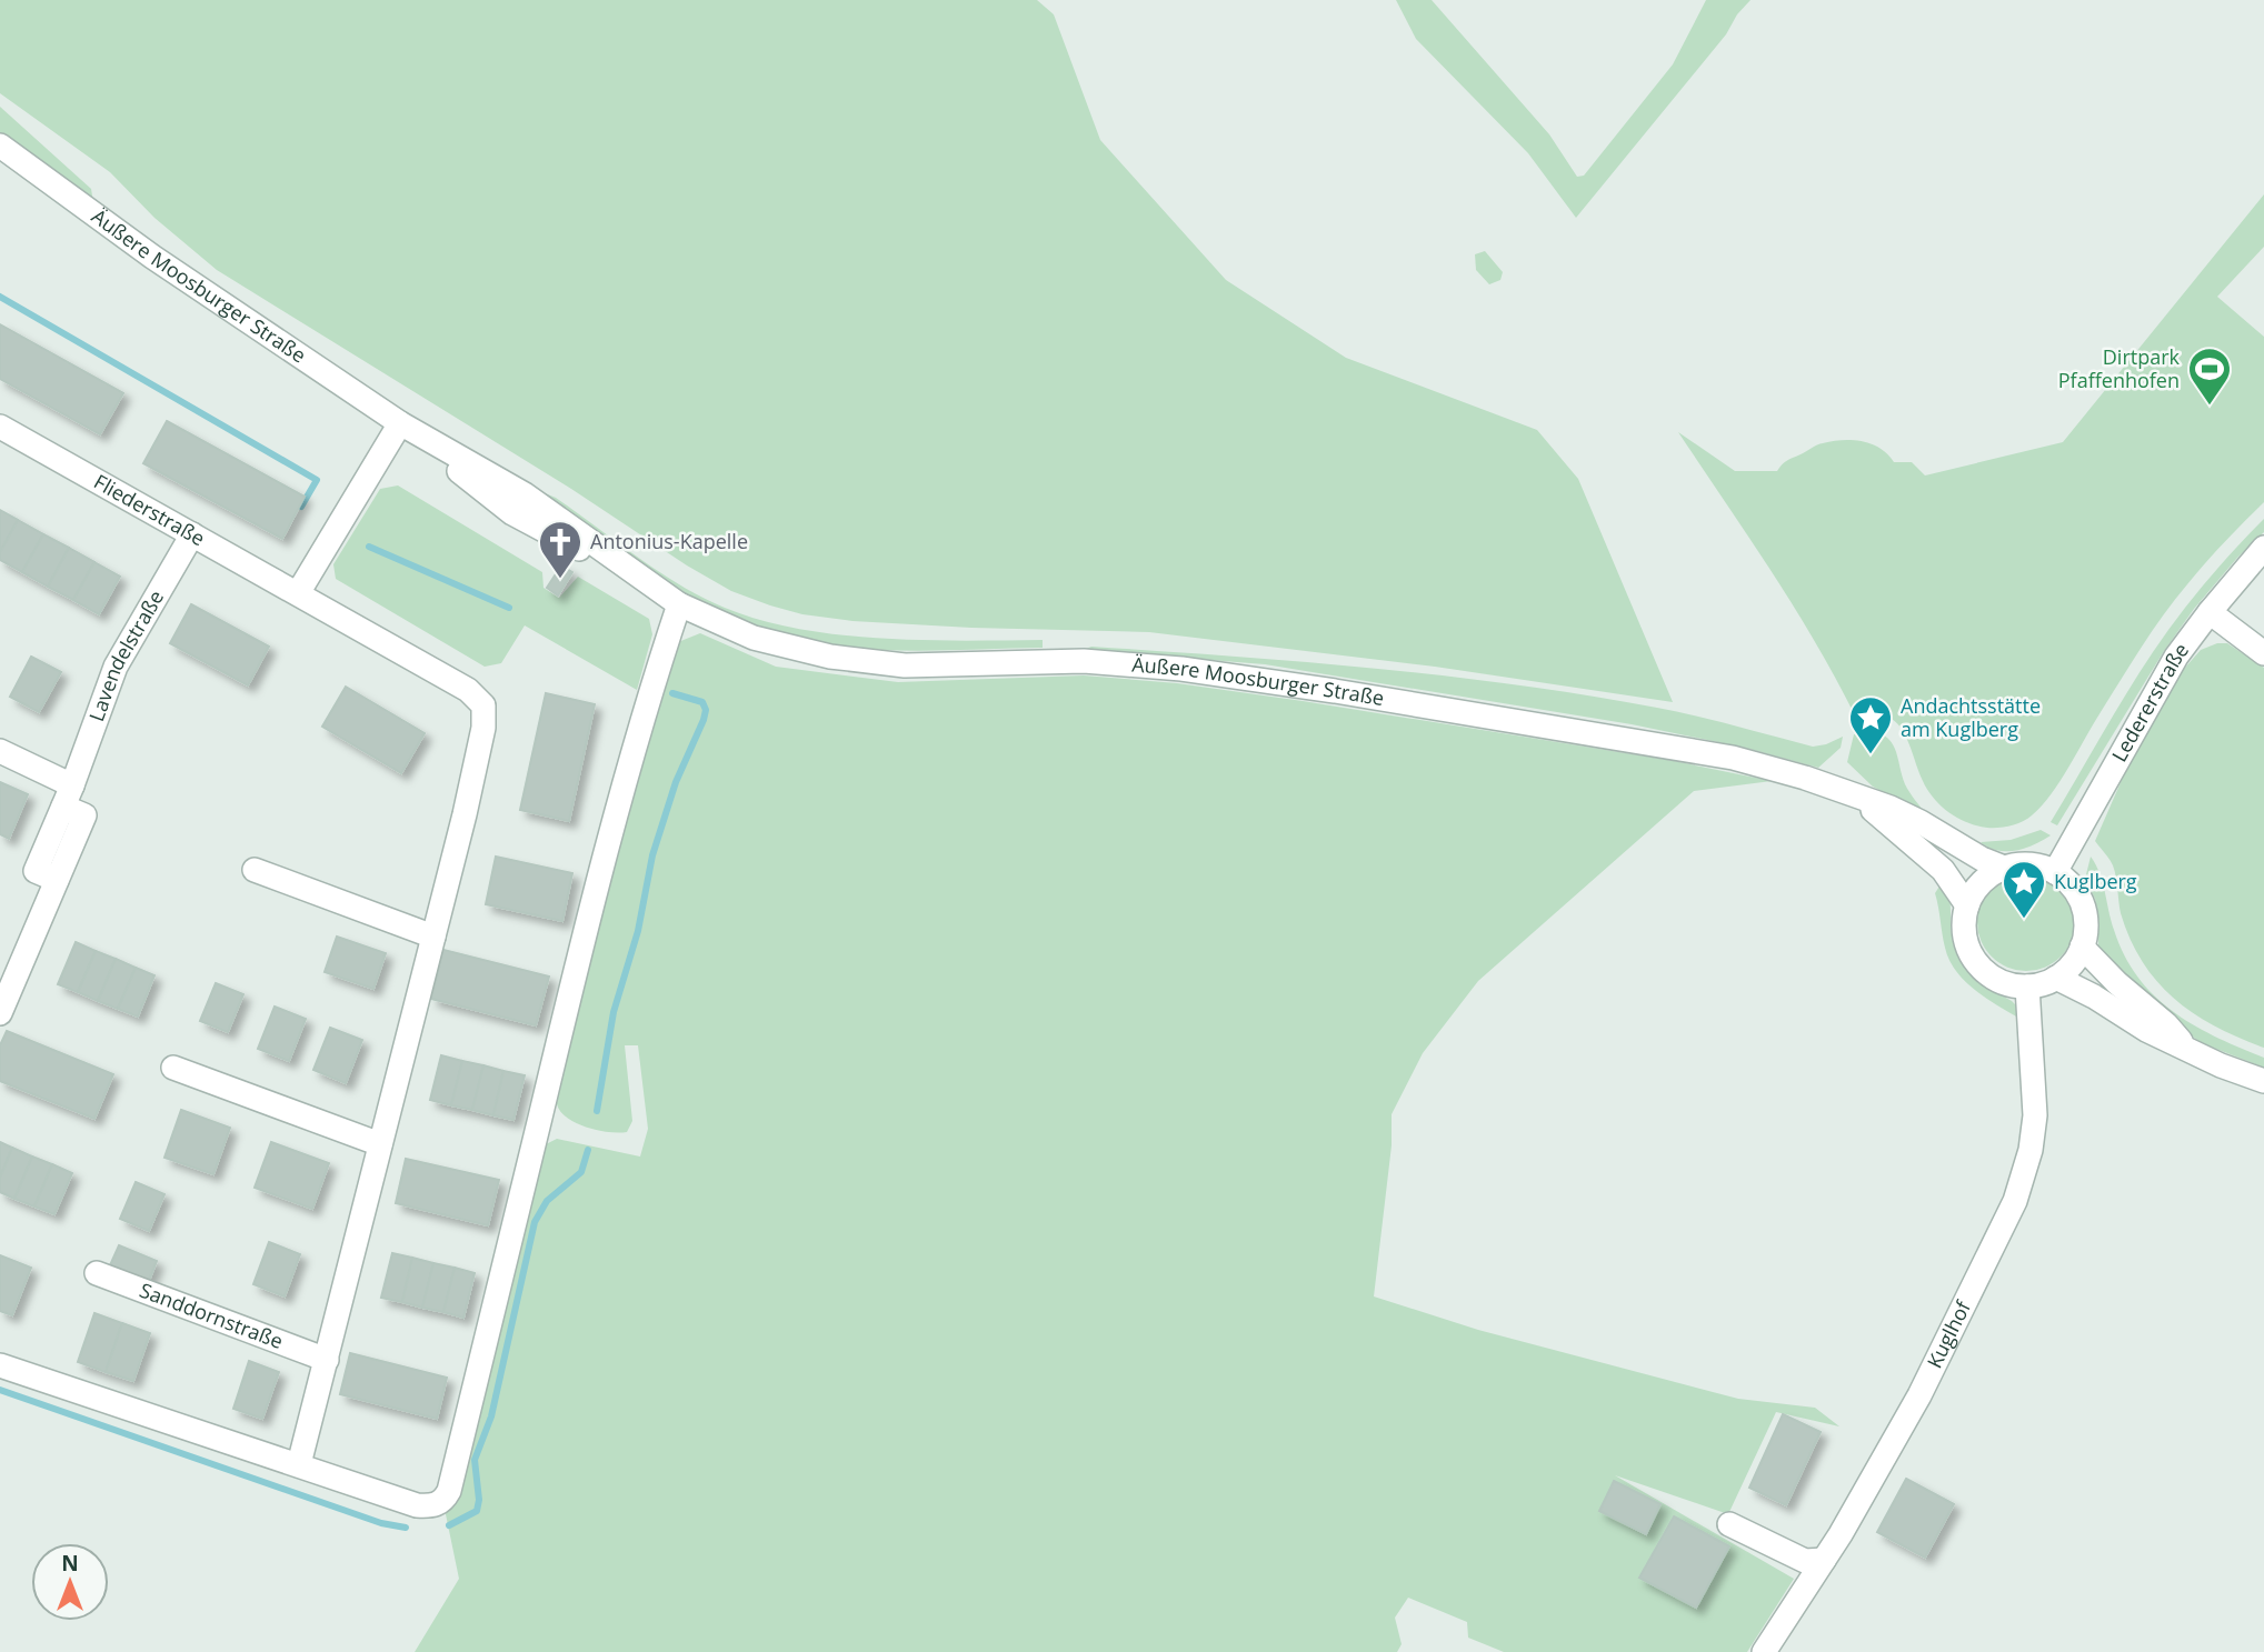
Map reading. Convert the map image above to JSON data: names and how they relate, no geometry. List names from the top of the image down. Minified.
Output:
{"streets":{"street":["Äußere Moosburger Straße","Fliederstraße","Lavendelstraße","Ledererstraße","Sanddornstraße","Kuglhof"]},"crossings":[["Äußere Moosburger Straße","Ledererstraße"],["Äußere Moosburger Straße","Kuglhof"],["Fliederstraße","Lavendelstraße"],["Ledererstraße","Kuglhof"]],"places":{"sports":["Dirtpark Pfaffenhofen"],"church":["Antonius-Kapelle"],"place":["Andachtsstätte am Kuglberg","Kuglberg"]},"north":"top"}
